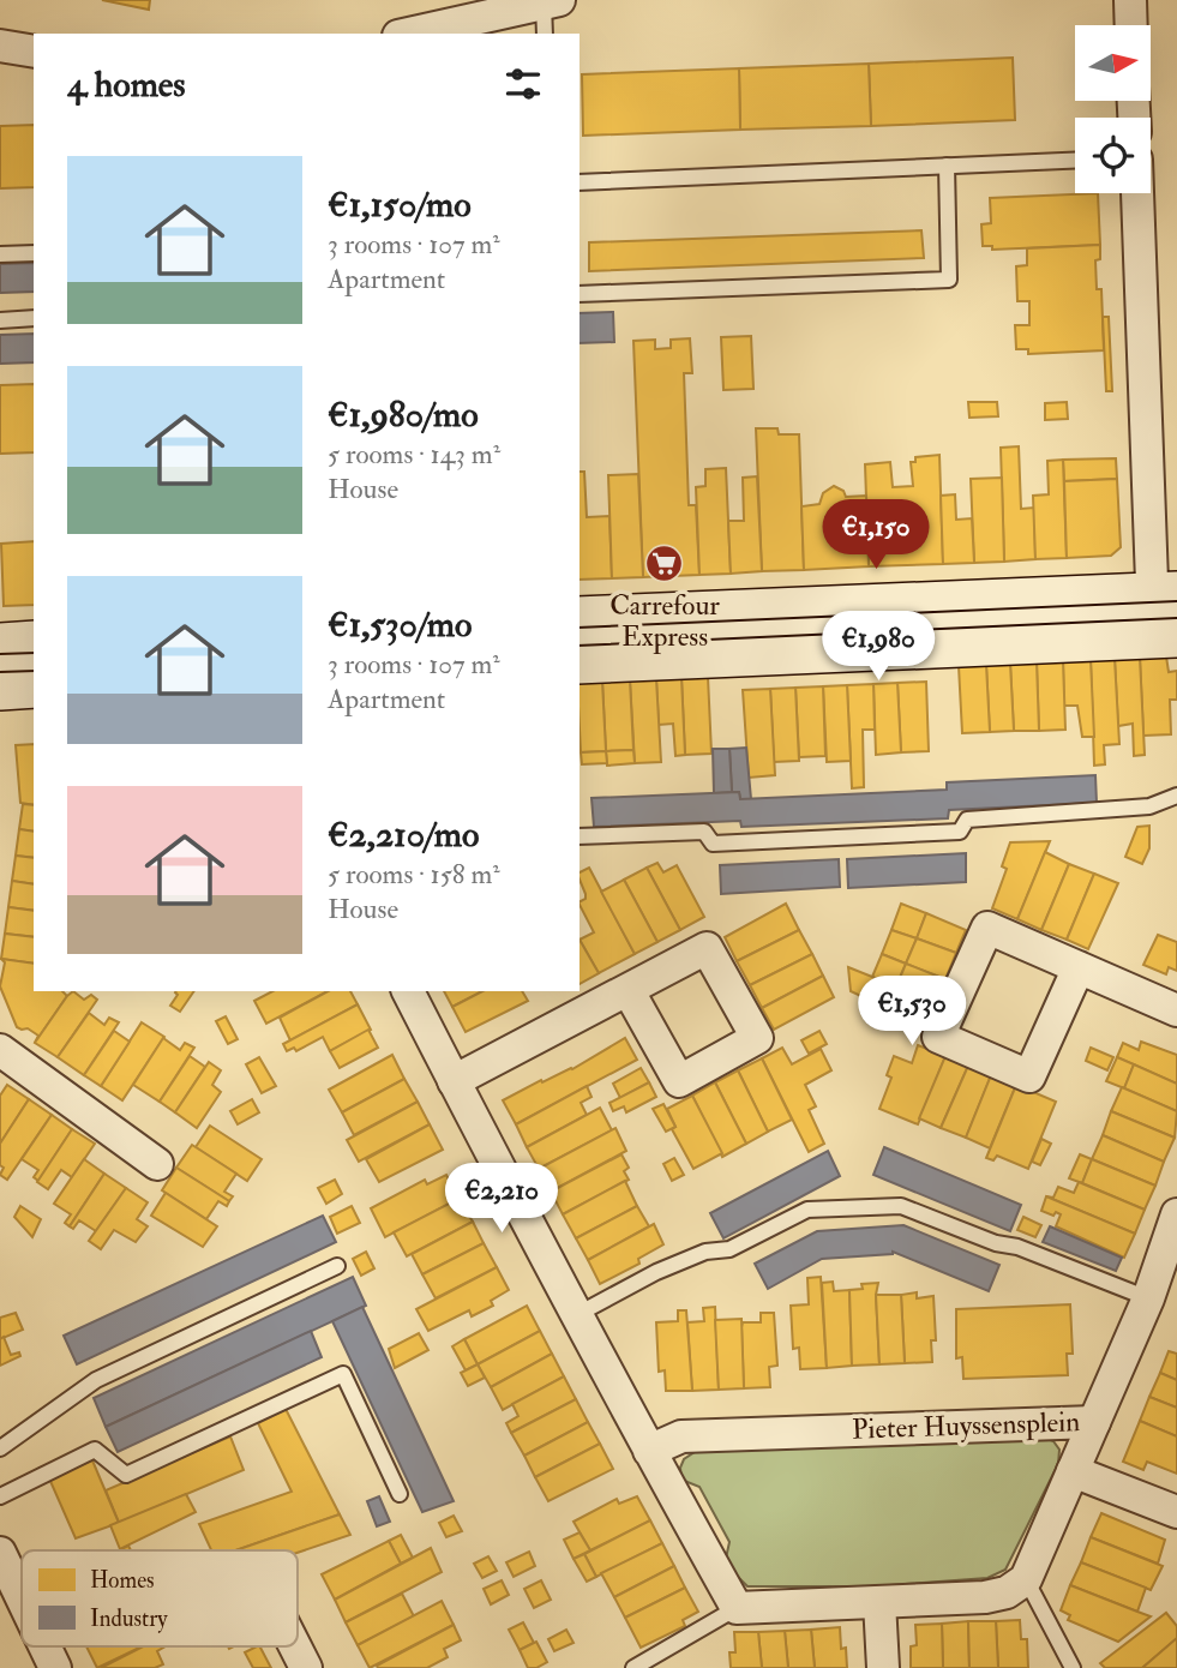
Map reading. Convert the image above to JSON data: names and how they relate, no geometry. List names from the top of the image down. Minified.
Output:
{"streets":{"street":["Pieter Huyssensplein"]},"places":{"supermarket":["Carrefour Express"]},"legend":["Homes","Industry"],"north":"right","page":{"heading":"4 homes","list":[{"name":"€1,150/mo","note":"3 rooms · 107 m² · Apartment"},{"name":"€1,980/mo","note":"5 rooms · 143 m² · House"},{"name":"€1,530/mo","note":"3 rooms · 107 m² · Apartment"},{"name":"€2,210/mo","note":"5 rooms · 158 m² · House"}],"price":["€1,150","€1,980","€1,530","€2,210"]}}
